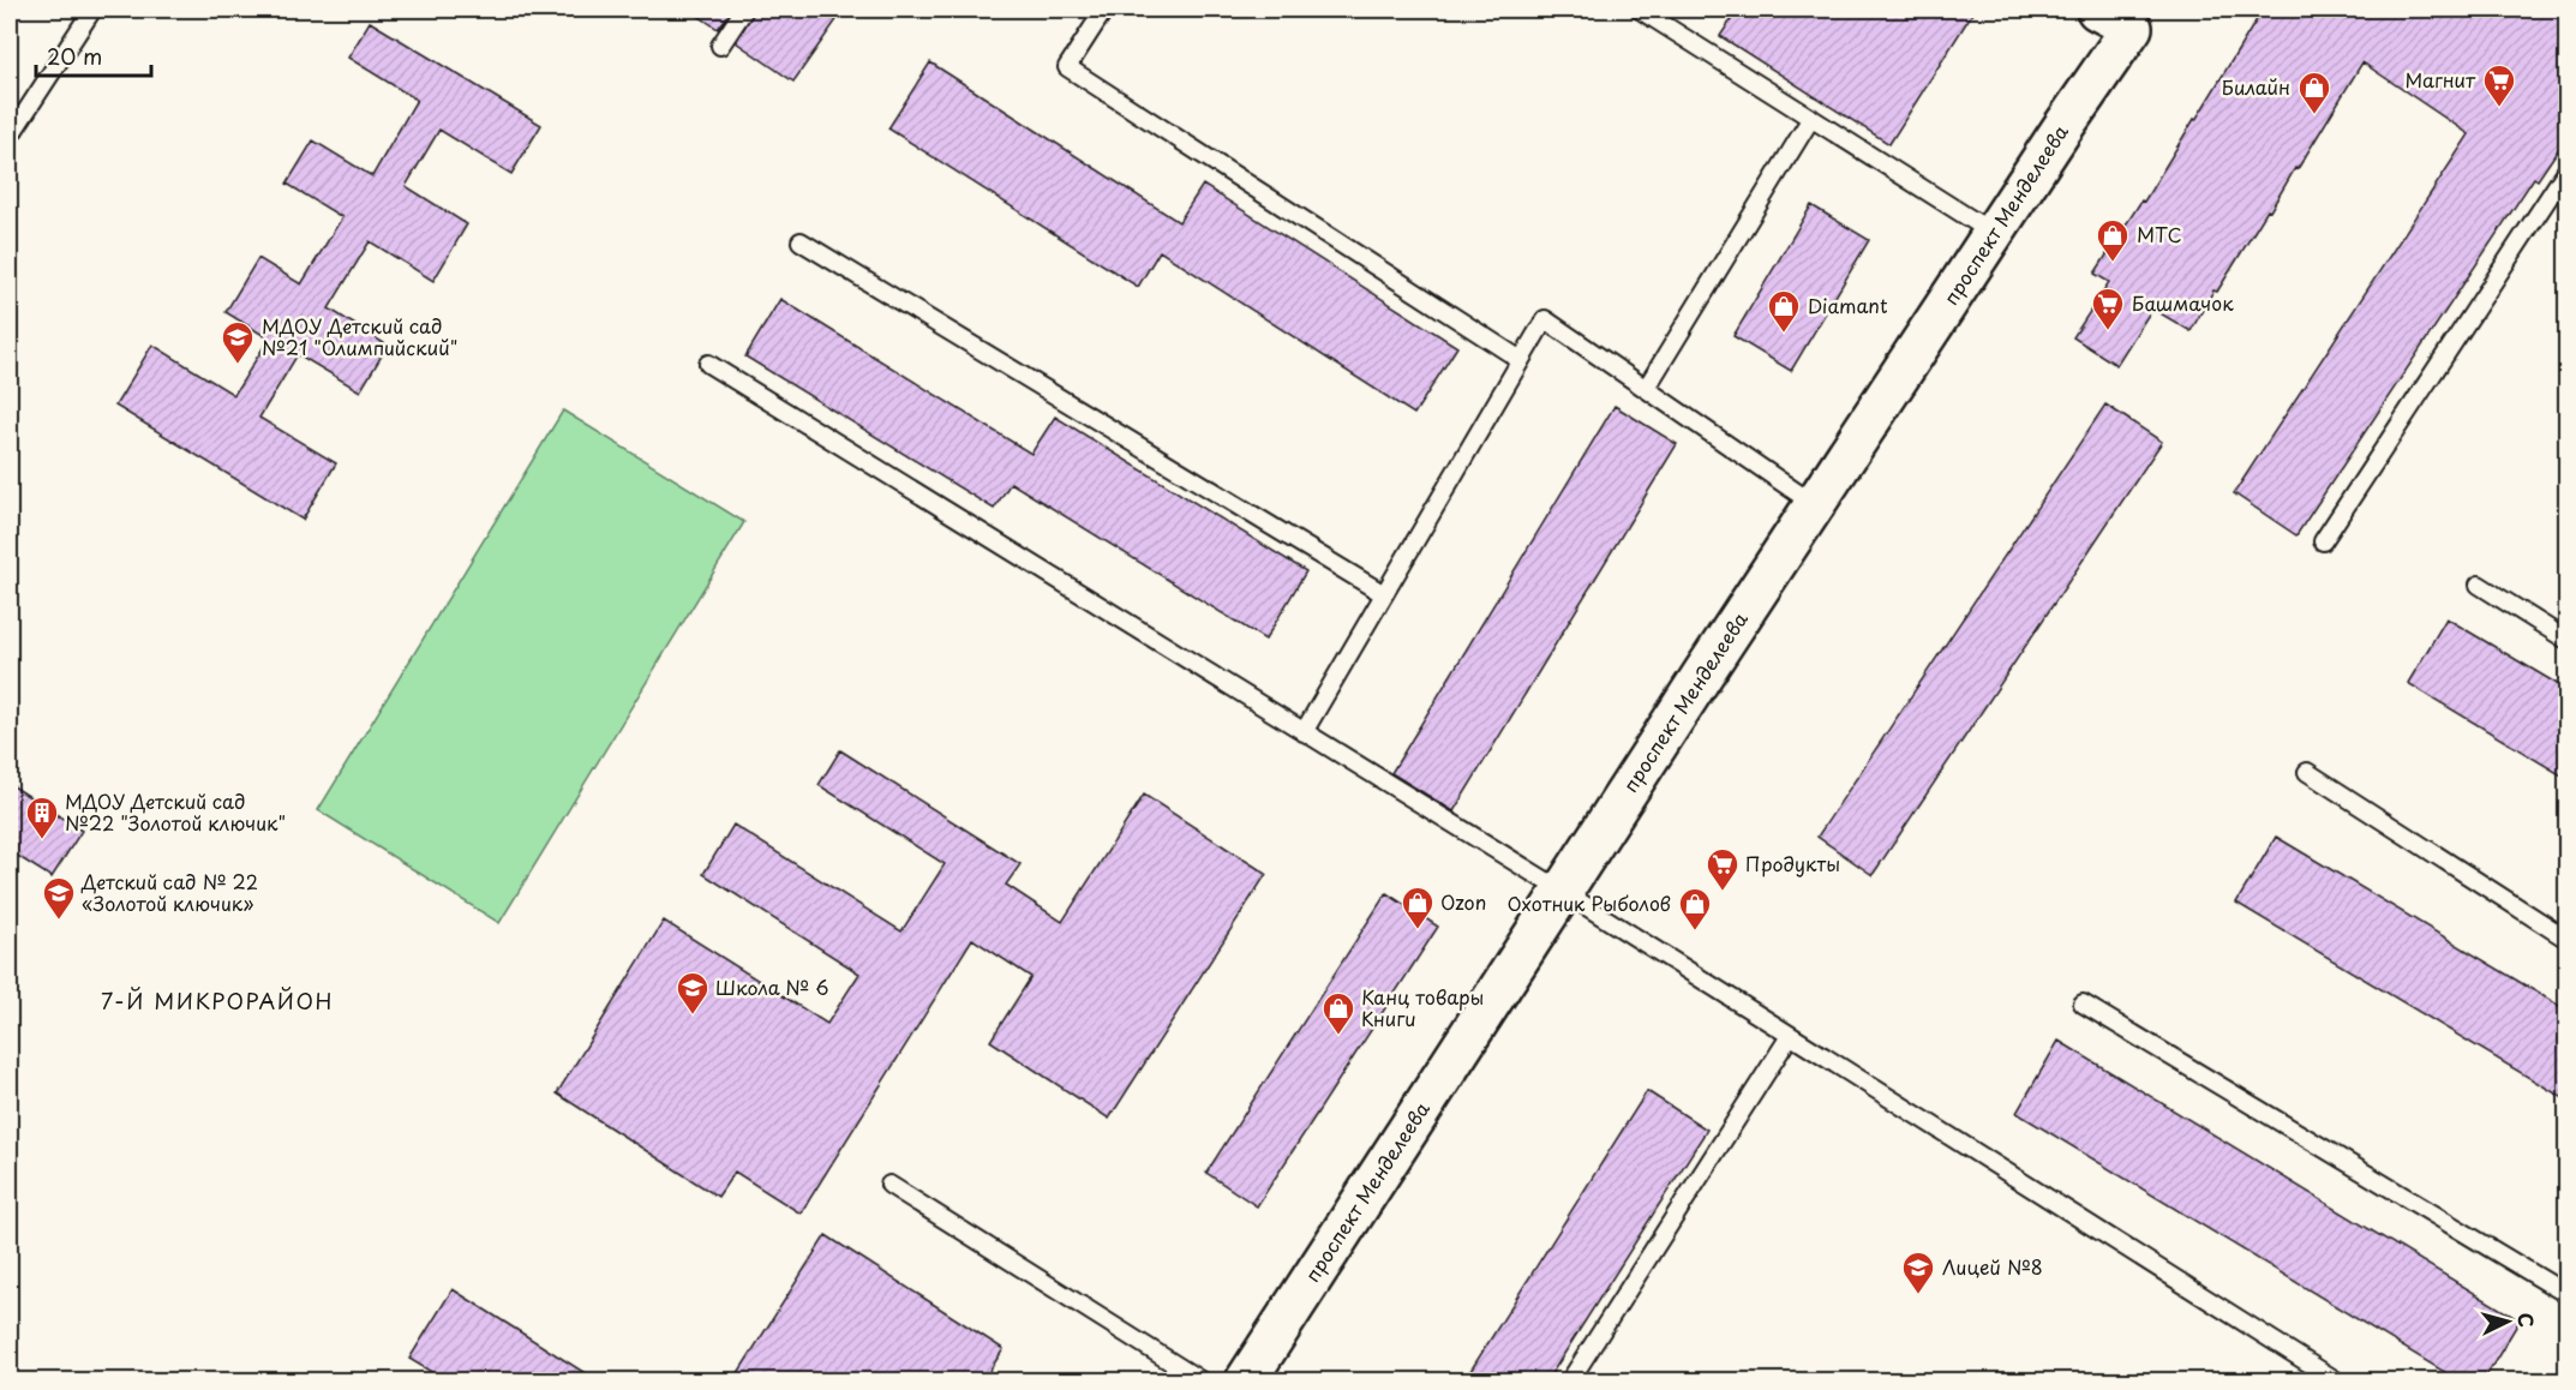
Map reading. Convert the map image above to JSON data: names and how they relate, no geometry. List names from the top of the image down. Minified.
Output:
{"streets":{"street":["проспект Менделеева"]},"districts":["7-Й МИКРОРАЙОН"],"places":{"supermarket":["Магнит","Башмачок","Продукты"],"shop":["Билайн","МТС","Diamant","Ozon","Охотник Рыболов","Канц товары Книги"],"school or university":["МДОУ Детский сад №21 \"Олимпийский\"","Детский сад № 22 «Золотой ключик»","Школа № 6","Лицей №8"],"building":["МДОУ Детский сад №22 \"Золотой ключик\""]},"scale_bar":"20 m","north":"right"}
